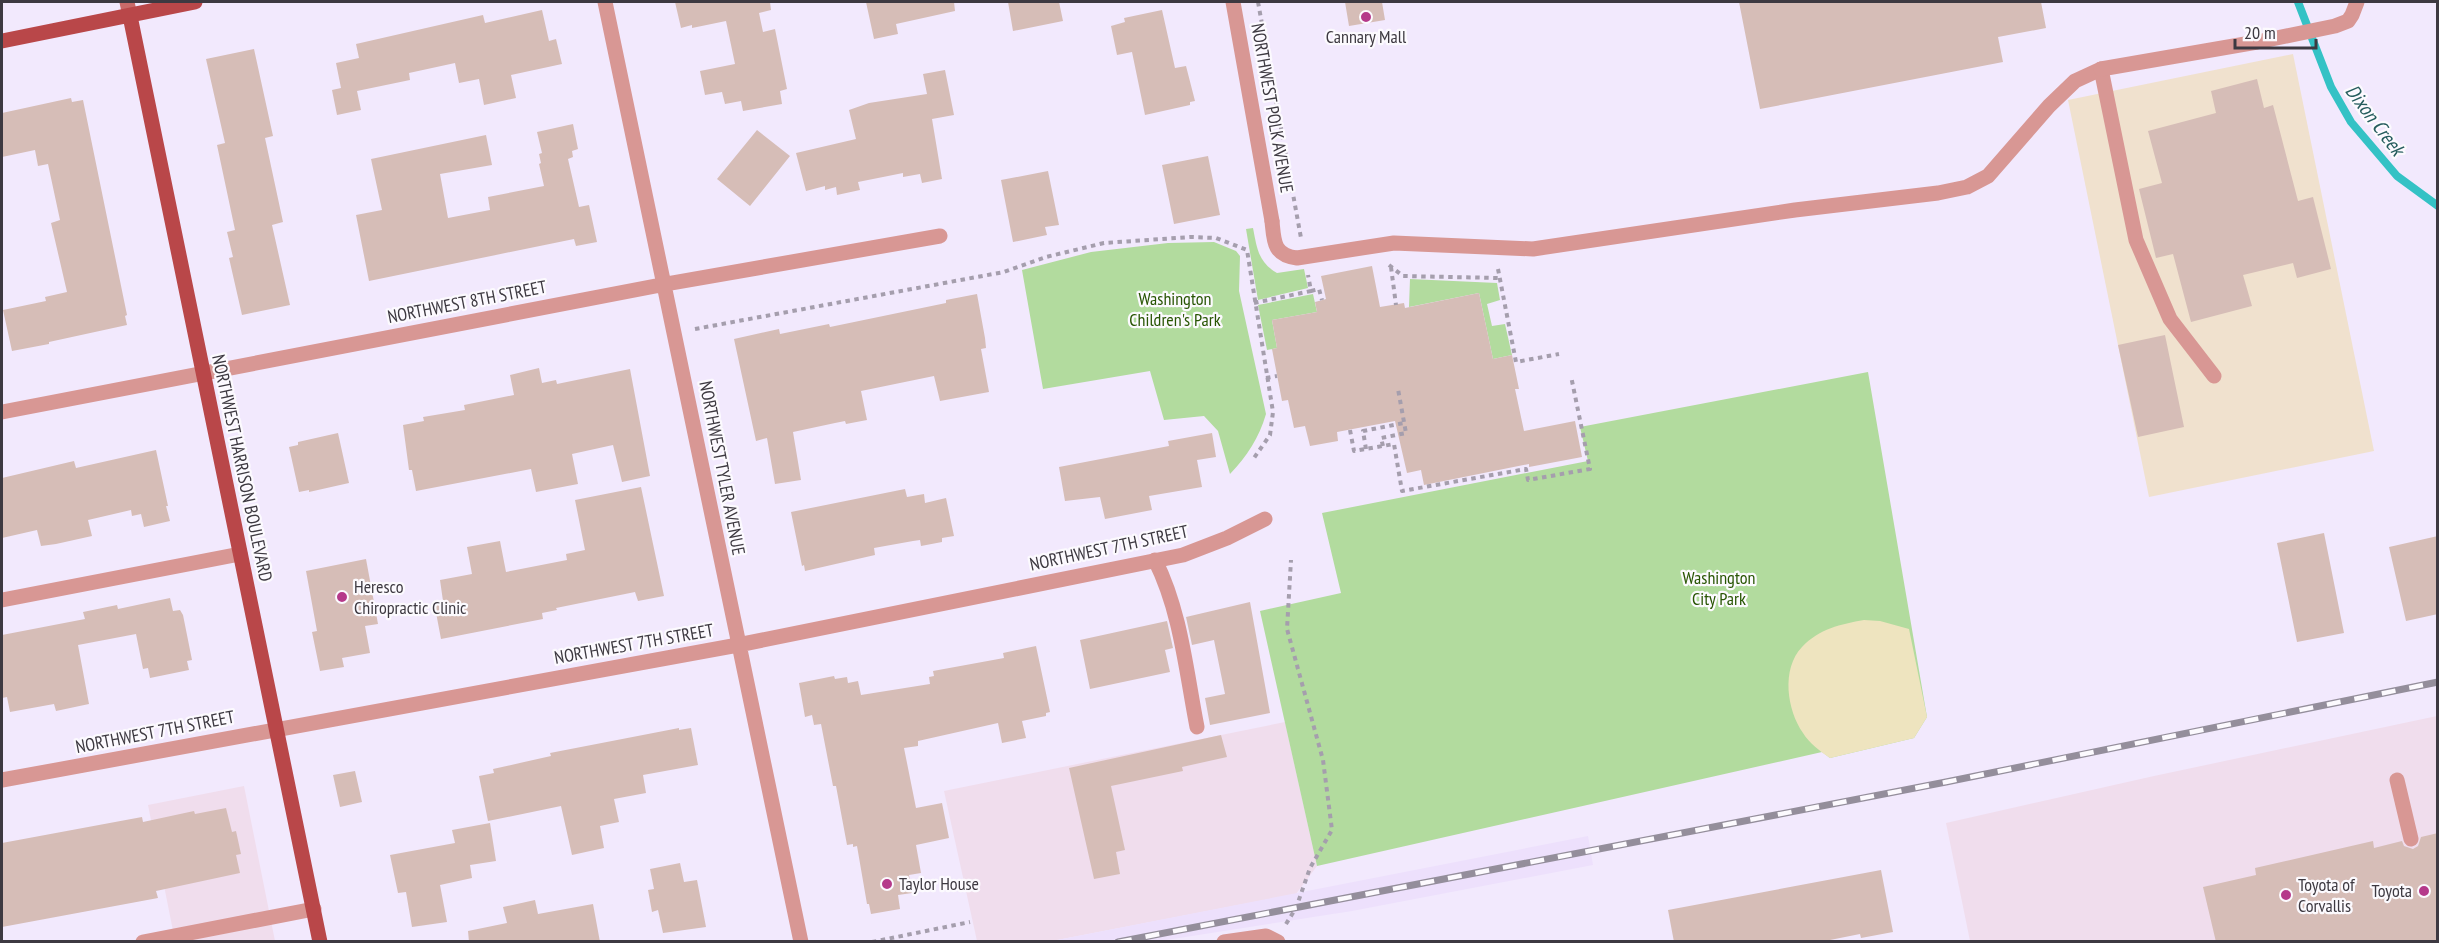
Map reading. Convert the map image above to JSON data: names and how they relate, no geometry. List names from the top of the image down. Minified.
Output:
{"streets":{"main road":["NORTHWEST HARRISON BOULEVARD"],"street":["NORTHWEST POLK AVENUE","NORTHWEST 8TH STREET","NORTHWEST TYLER AVENUE","NORTHWEST 7TH STREET"]},"crossings":[["NORTHWEST 8TH STREET","NORTHWEST HARRISON BOULEVARD"],["NORTHWEST 8TH STREET","NORTHWEST TYLER AVENUE"],["NORTHWEST HARRISON BOULEVARD","NORTHWEST 7TH STREET"],["NORTHWEST TYLER AVENUE","NORTHWEST 7TH STREET"]],"water":["Dixon Creek"],"parks":["Washington Children's Park","Washington City Park"],"places":["Cannary Mall","Heresco Chiropractic Clinic","Taylor House","Toyota","Toyota of Corvallis"],"scale_bar":"20 m"}
